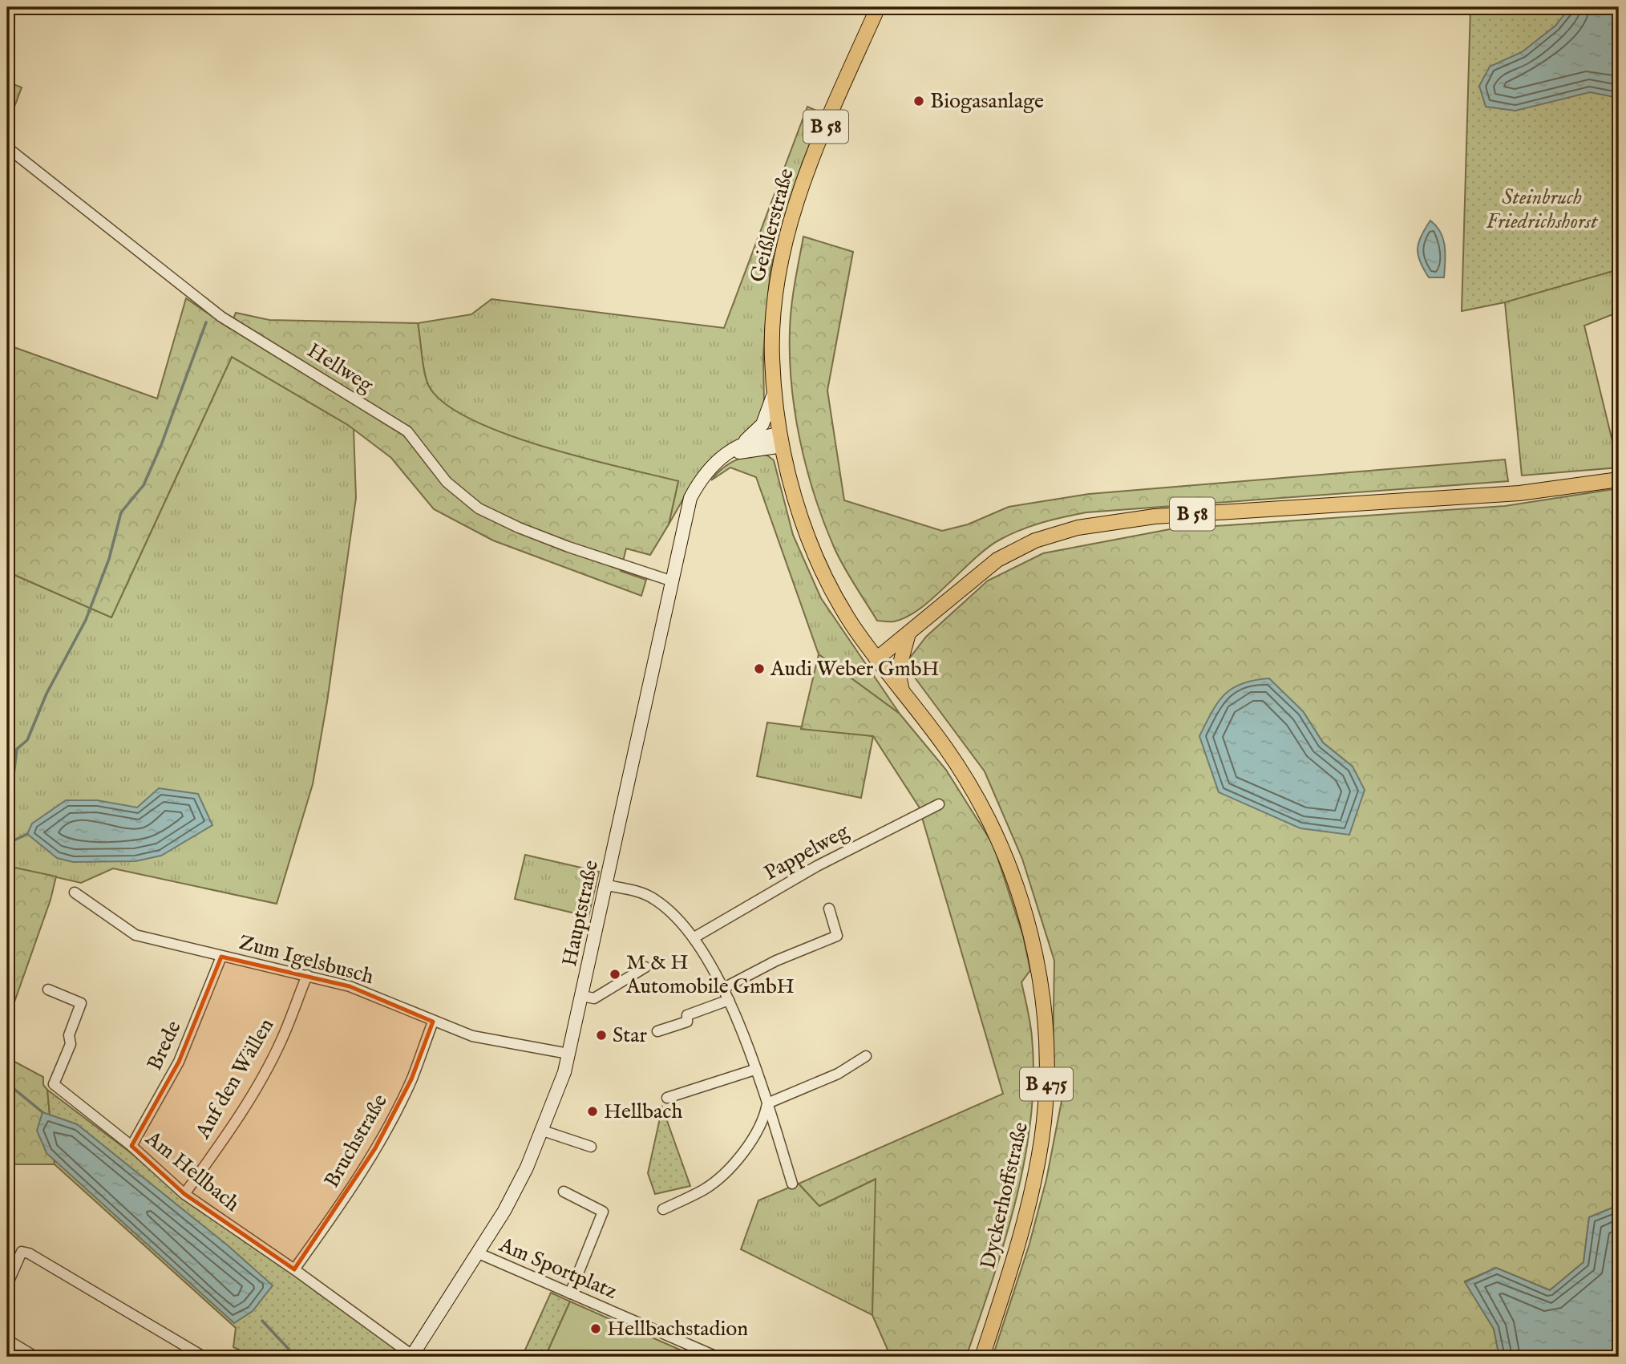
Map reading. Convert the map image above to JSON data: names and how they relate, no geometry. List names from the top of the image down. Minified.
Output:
{"streets":{"main road":["B 58","Geißlerstraße","B 475","Dyckerhoffstraße"],"street":["Hellweg","Pappelweg","Hauptstraße","Zum Igelsbusch","Brede","Auf den Wällen","Bruchstraße","Am Hellbach","Am Sportplatz"]},"crossings":[["B 58","Dyckerhoffstraße"],["Geißlerstraße","Hauptstraße"],["Geißlerstraße","Dyckerhoffstraße"],["Hellweg","Hauptstraße"],["Hauptstraße","Zum Igelsbusch"],["Hauptstraße","Am Hellbach"],["Hauptstraße","Dyckerhoffstraße"],["Hauptstraße","Am Sportplatz"],["Zum Igelsbusch","Brede"],["Zum Igelsbusch","Auf den Wällen"],["Zum Igelsbusch","Bruchstraße"],["Brede","Am Hellbach"],["Auf den Wällen","Am Hellbach"],["Bruchstraße","Am Hellbach"]],"parks":["Steinbruch Friedrichshorst"],"places":["Biogasanlage","Audi Weber GmbH","M & H Automobile GmbH","Star","Hellbach","Hellbachstadion"]}
